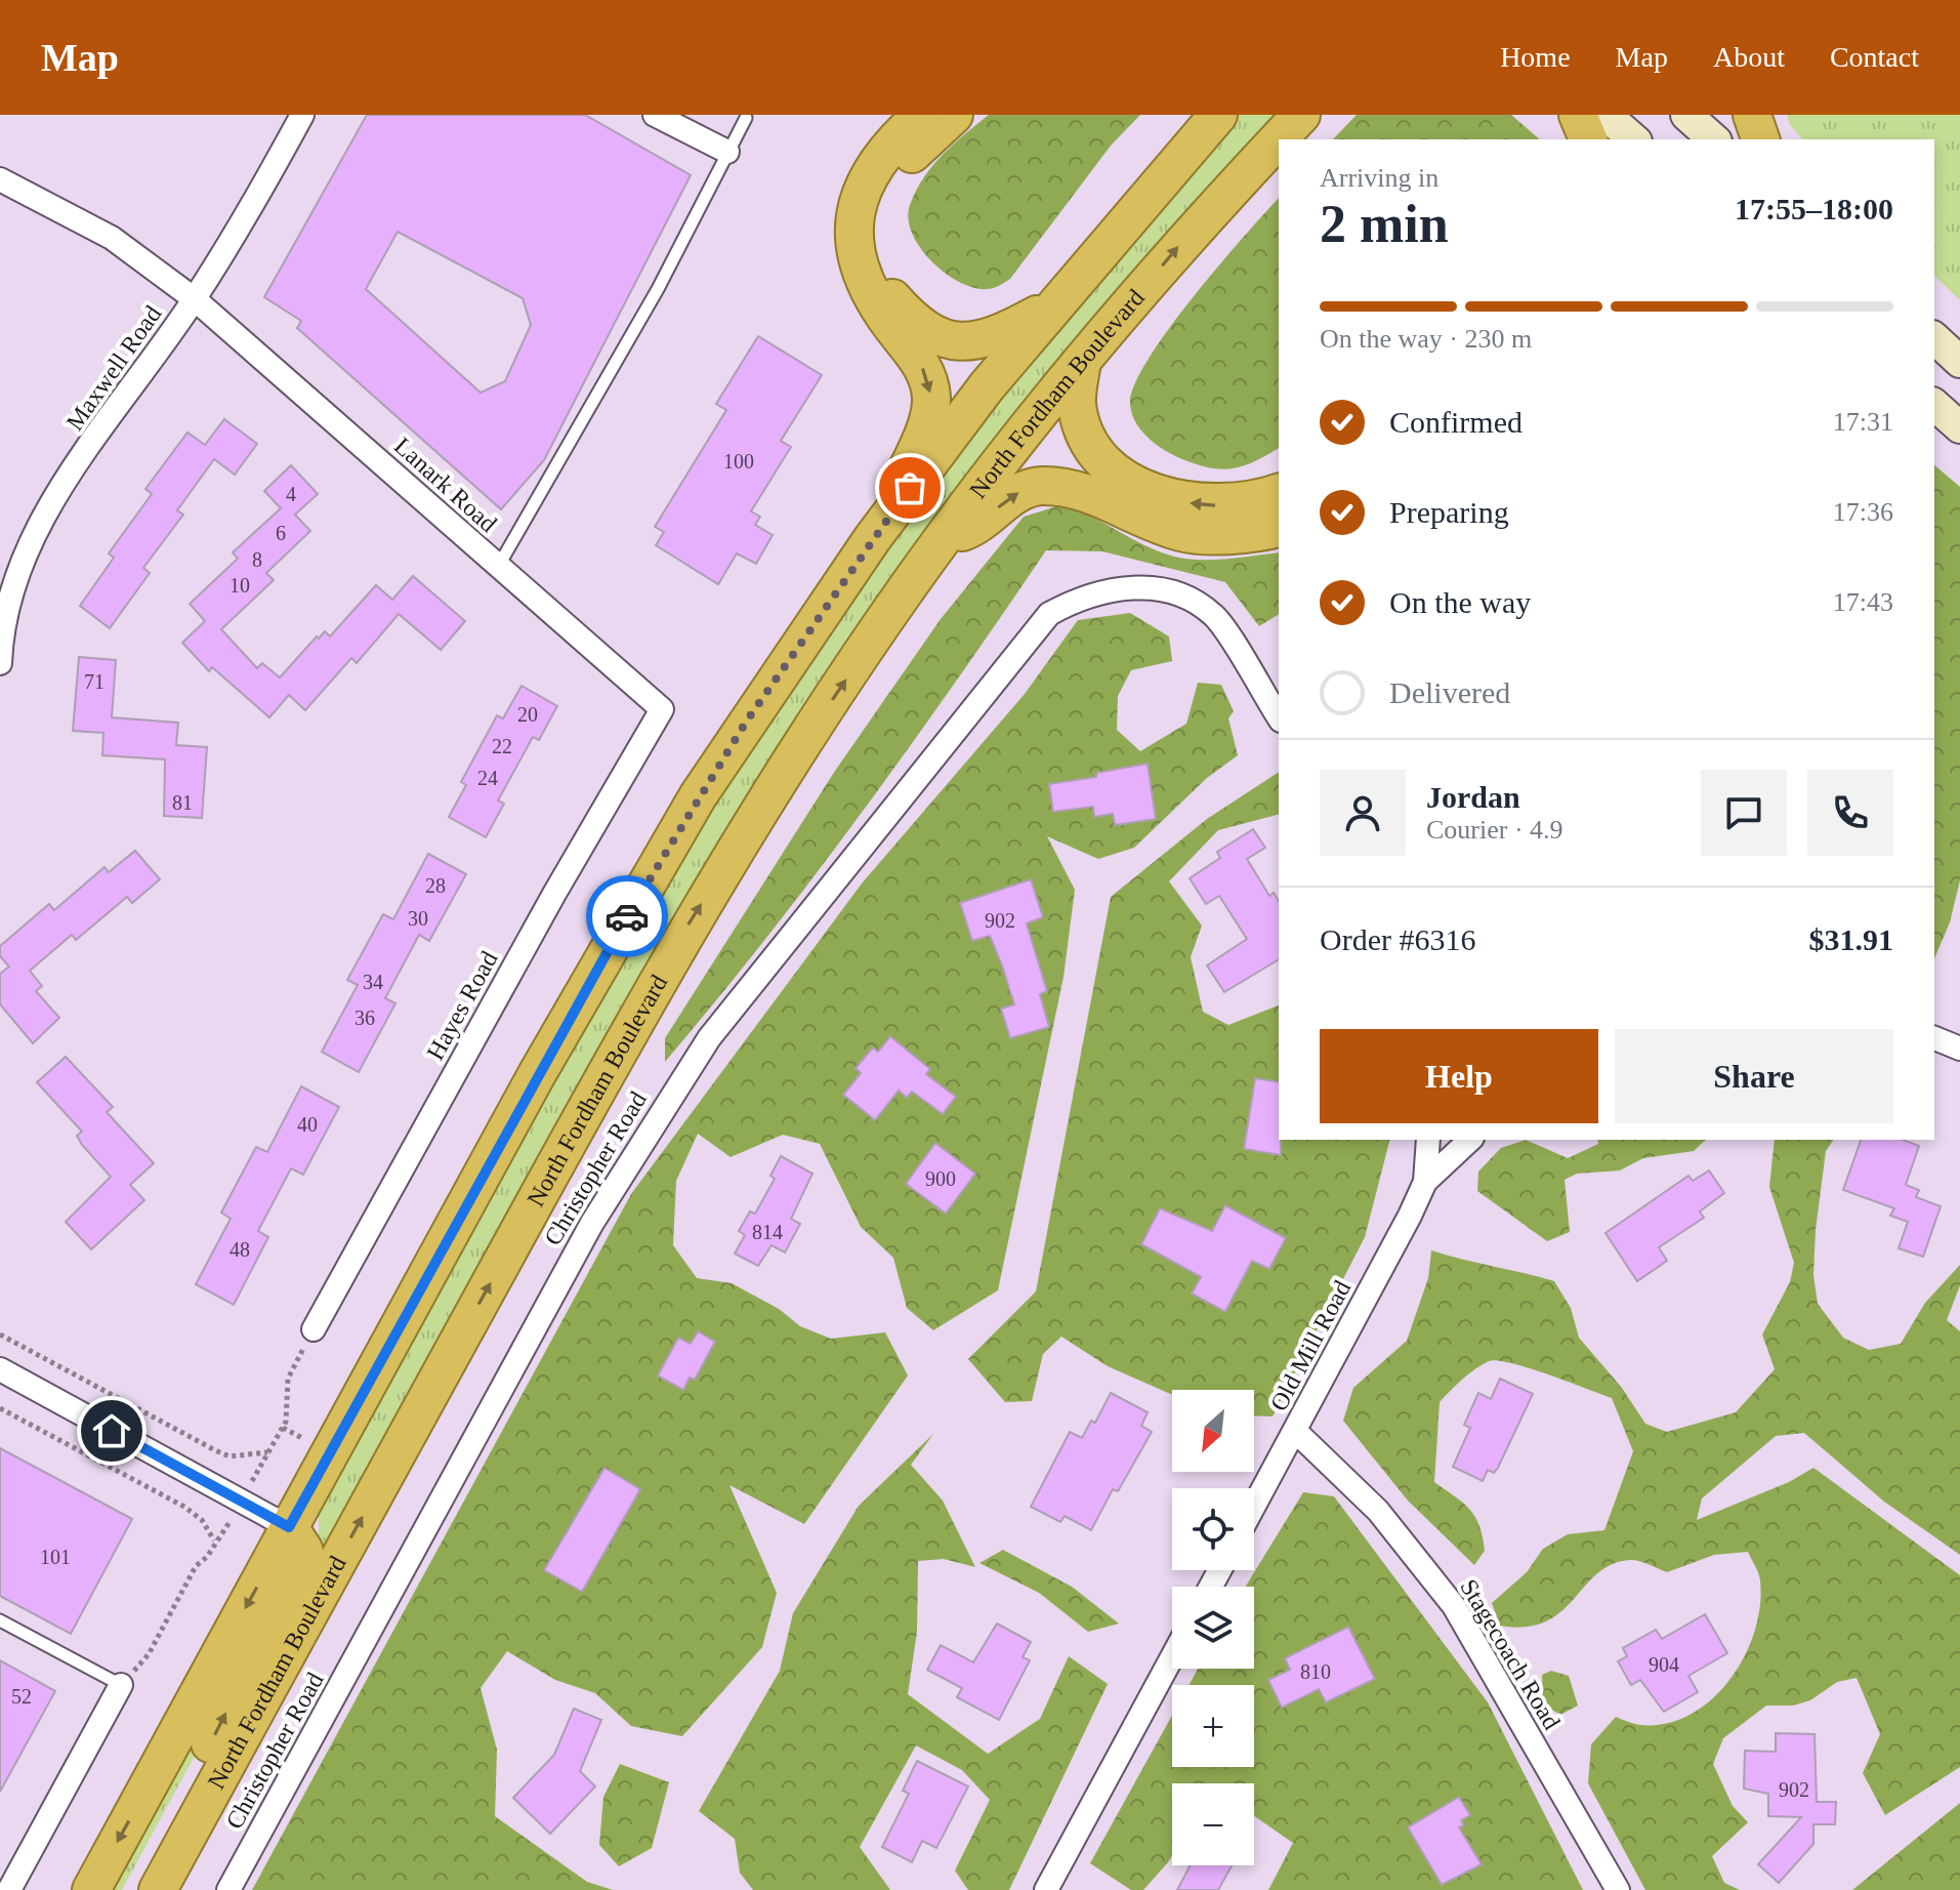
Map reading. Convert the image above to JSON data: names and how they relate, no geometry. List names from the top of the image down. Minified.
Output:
{"streets":{"highway":["North Fordham Boulevard"],"street":["Maxwell Road","Lanark Road","Hayes Road","Christopher Road","Old Mill Road","Stagecoach Road"]},"crossings":[["Maxwell Road","Lanark Road"],["Lanark Road","Hayes Road"],["Old Mill Road","Stagecoach Road"]],"house_numbers":["100","4","6","8","10","71","20","22","24","81","28","30","902","34","36","40","900","814","48","101","904","810","52","902"],"north":"bottom left","page":{"header":"Map","nav":["Home","Map","About","Contact"],"heading":["2 min","Arriving in","17:55–18:00"],"panel":["Jordan","Courier · 4.9","Order #6316","$31.91"],"bar":"On the way · 230 m","list":[["Confirmed","17:31"],["Preparing","17:36"],["On the way","17:43"],"Delivered"],"buttons":["Help","Share"],"map_buttons":["+","−"]}}
